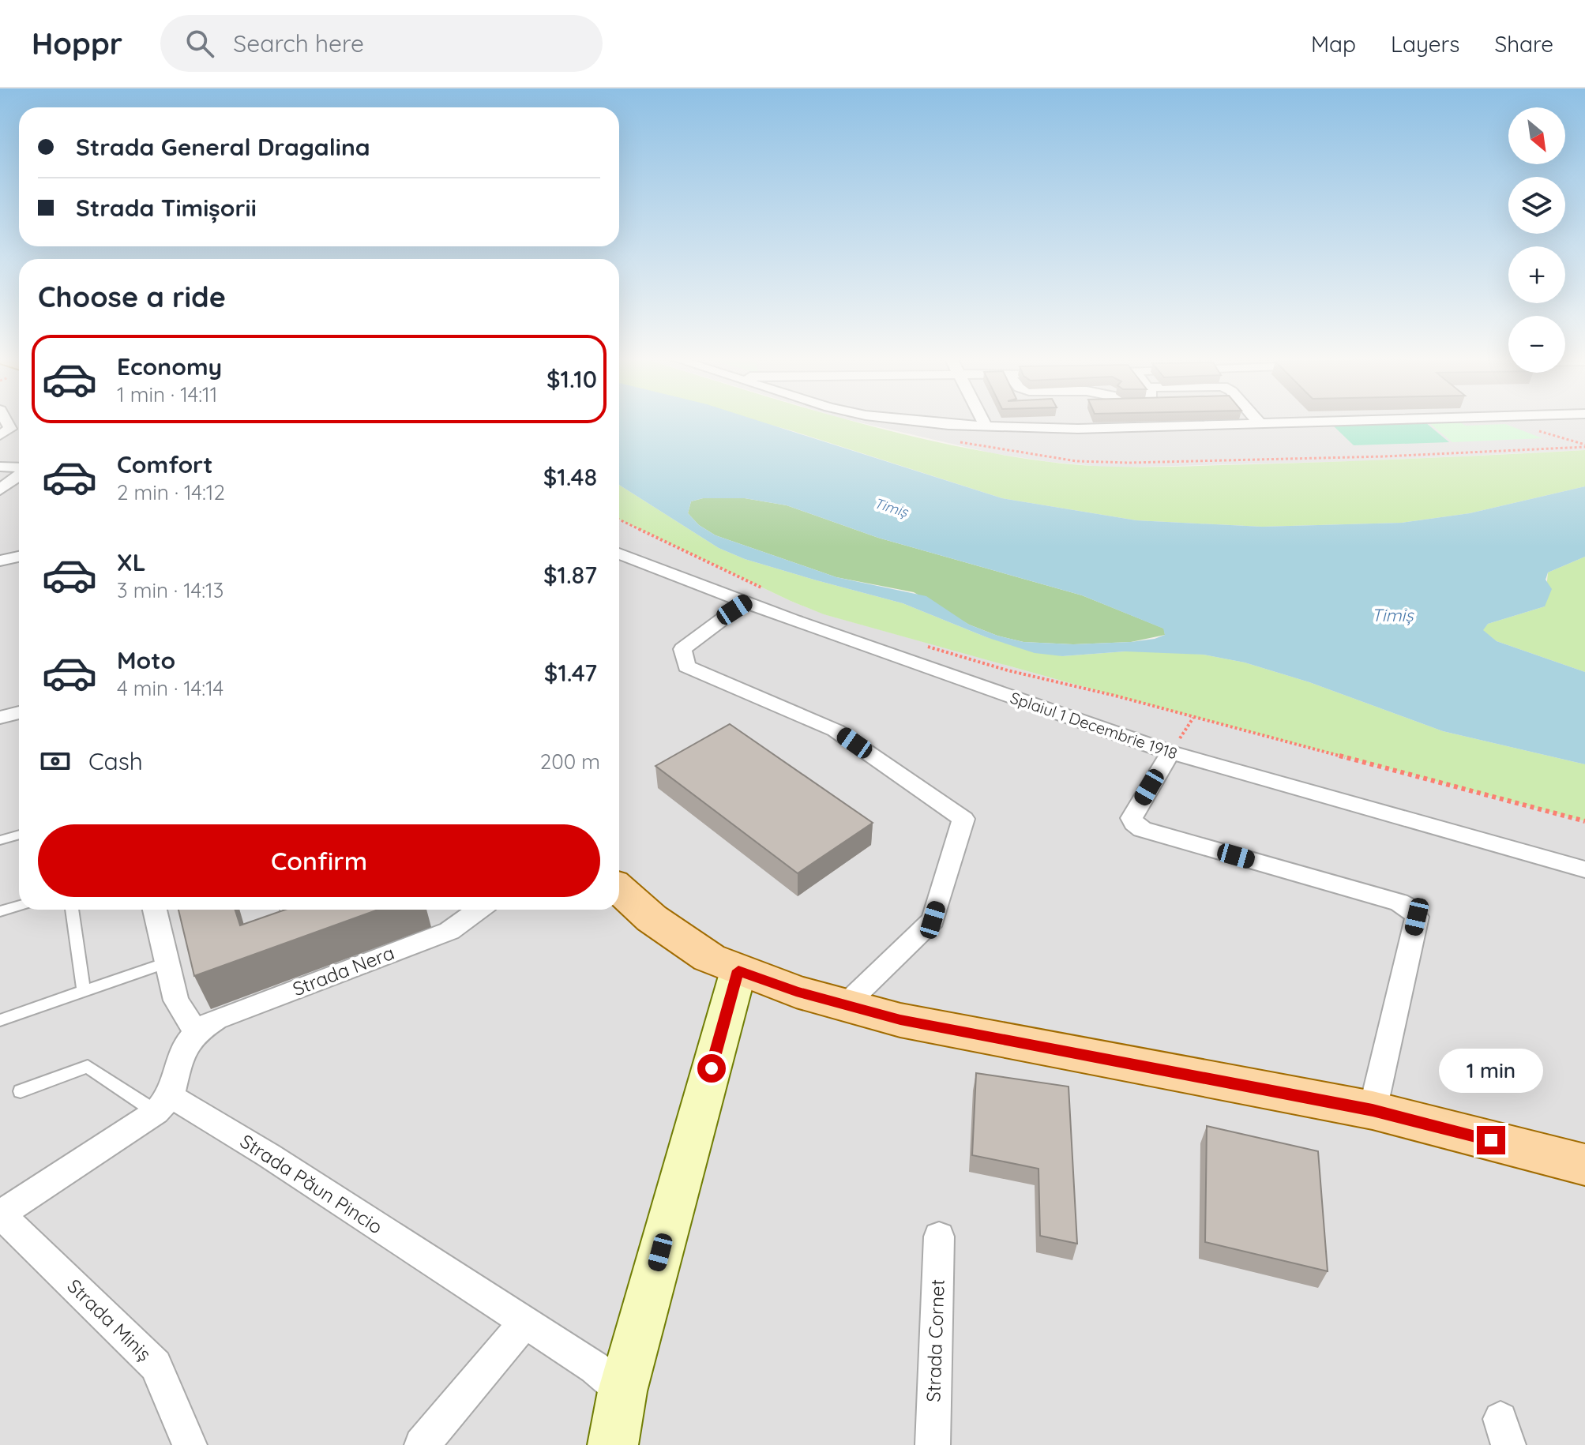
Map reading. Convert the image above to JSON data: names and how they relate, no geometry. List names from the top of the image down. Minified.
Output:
{"streets":{"street":["Splaiul 1 Decembrie 1918","Strada Nera","Strada Păun Pincio","Strada Miniș","Strada Cornet"]},"crossings":[["Strada Nera","Strada Păun Pincio"]],"water":["Timiș"],"north":"bottom right","page":{"header":"Hoppr","search":"Search here","nav":["Map","Layers","Share"],"map_buttons":["+","−"],"banner":["Strada General Dragalina","Strada Timișorii"],"heading":"Choose a ride","list":[{"name":"Economy","note":"1 min · 14:11","value":"$1.10"},{"name":"Comfort","note":"2 min · 14:12","value":"$1.48"},{"name":"XL","note":"3 min · 14:13","value":"$1.87"},{"name":"Moto","note":"4 min · 14:14","value":"$1.47"}],"pay":["Cash","200 m"],"buttons":"Confirm","bubble":"1 min"}}
